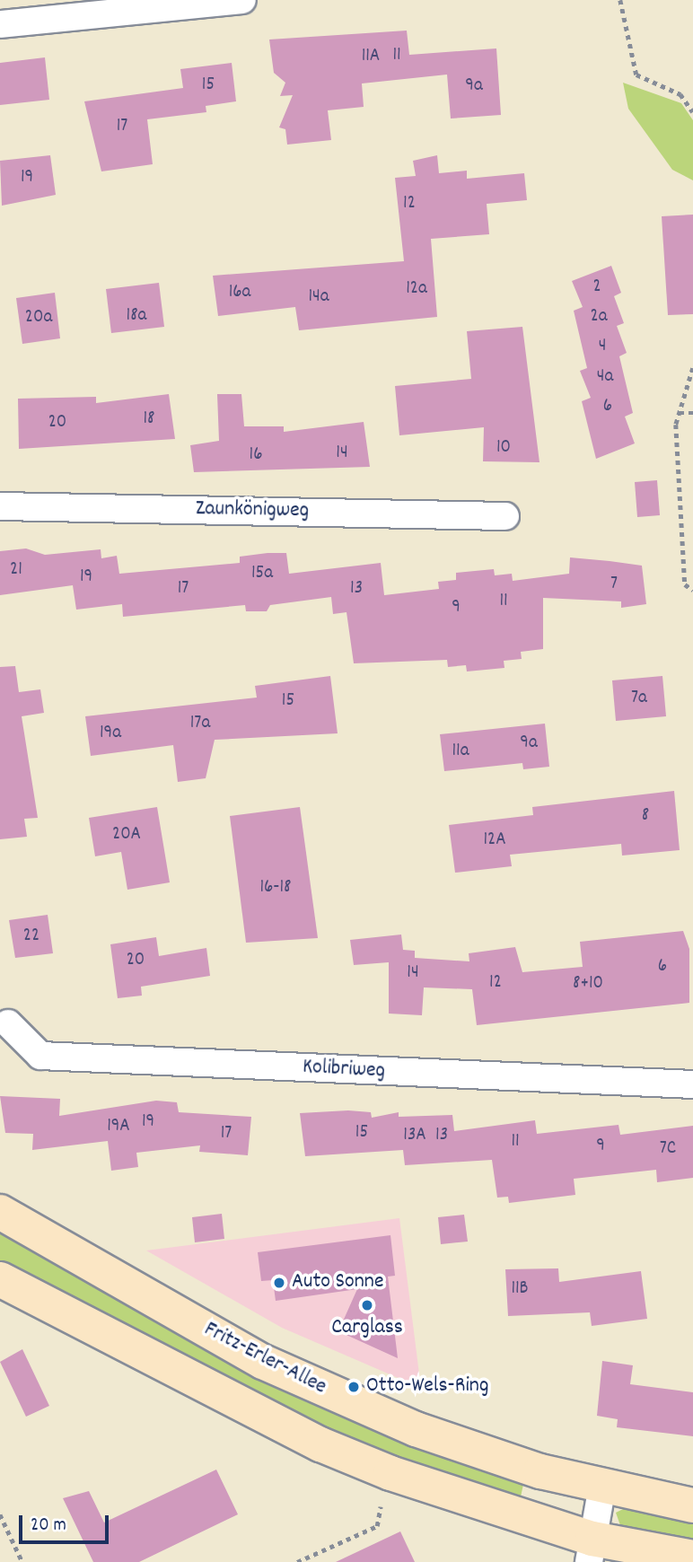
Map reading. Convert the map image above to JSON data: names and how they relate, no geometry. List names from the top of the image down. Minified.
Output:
{"streets":{"street":["Zaunkönigweg","Kolibriweg","Fritz-Erler-Allee"]},"places":["Auto Sonne","Carglass","Otto-Wels-Ring"],"house_numbers":["11","11A","15","9a","17","19","12","2","12a","16a","14a","18a","2a","20a","4","4a","6","18","20","10","14","16","21","15a","19","7","17","13","11","9","7a","15","17a","19a","9a","11a","8","20A","12A","16-18","22","20","6","14","12","8+10","19","19A","15","17","13A","13","11","9","7C","11B"],"scale_bar":"20 m"}
